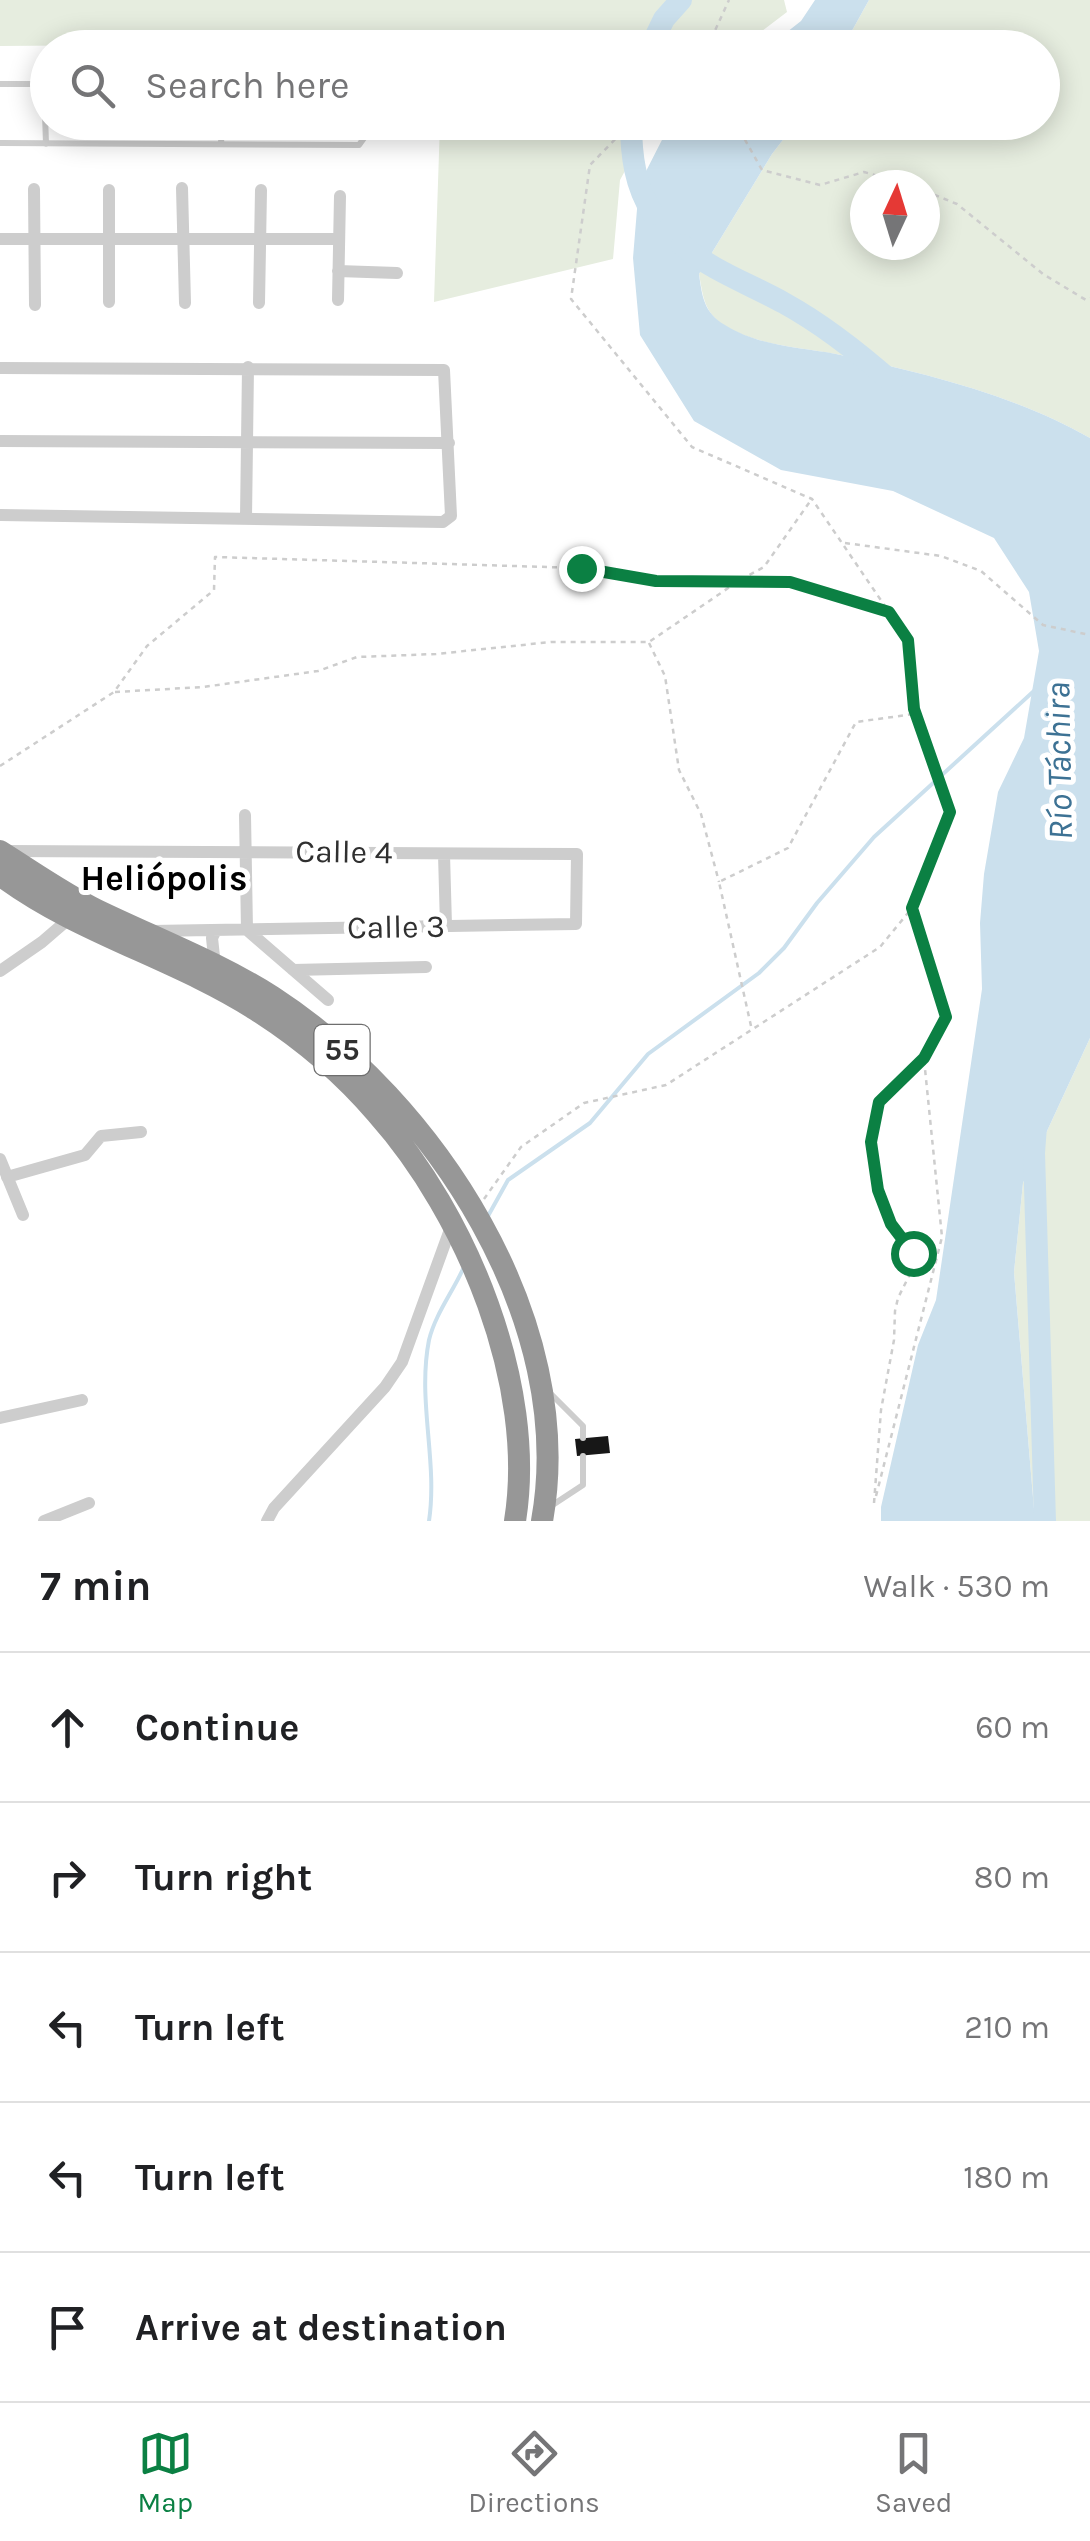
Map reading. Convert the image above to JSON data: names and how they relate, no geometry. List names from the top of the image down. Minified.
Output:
{"streets":{"highway":["55"],"street":["Calle 4","Calle 3"]},"crossings":[["Calle 4","Calle 3"],["Calle 4","55"],["Calle 3","55"]],"districts":["Heliópolis"],"water":["Río Táchira"],"north":"top","page":{"search":"Search here","heading":["7 min","Walk · 530 m"],"list":[["Continue","60 m"],["Turn right","80 m"],["Turn left","210 m"],["Turn left","180 m"],"Arrive at destination"],"nav":["Map","Directions","Saved"]}}
